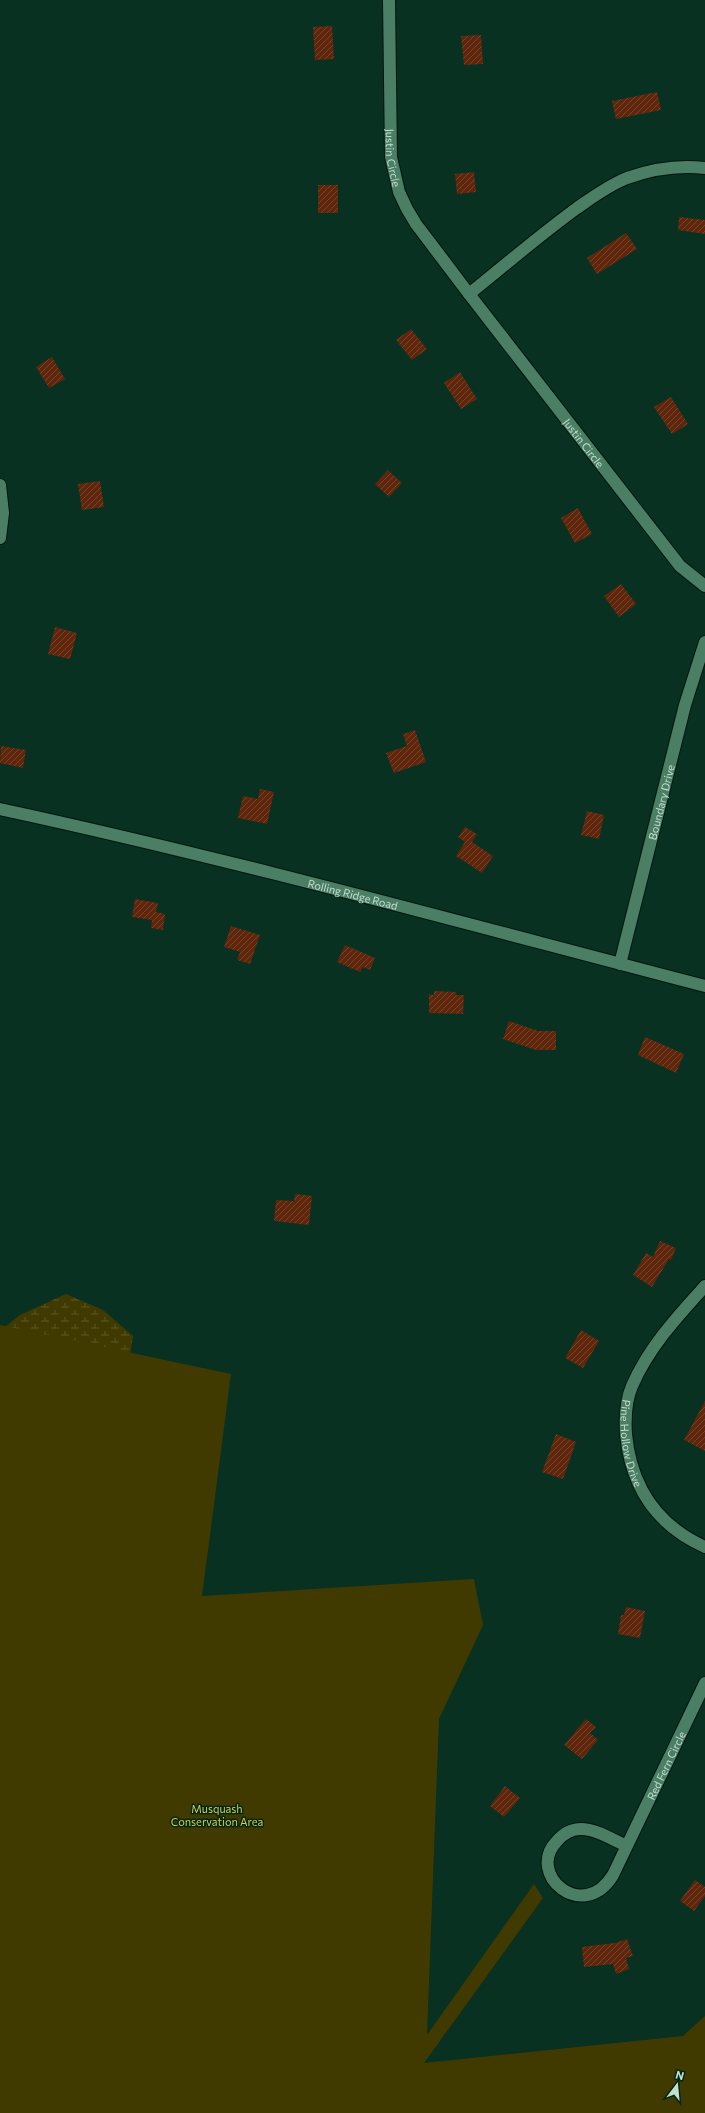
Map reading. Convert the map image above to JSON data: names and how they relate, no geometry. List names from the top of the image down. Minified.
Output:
{"streets":{"street":["Justin Circle","Boundary Drive","Rolling Ridge Road","Pine Hollow Drive","Red Fern Circle"]},"crossings":[["Boundary Drive","Rolling Ridge Road"]],"parks":["Musquash Conservation Area"],"north":"top"}
